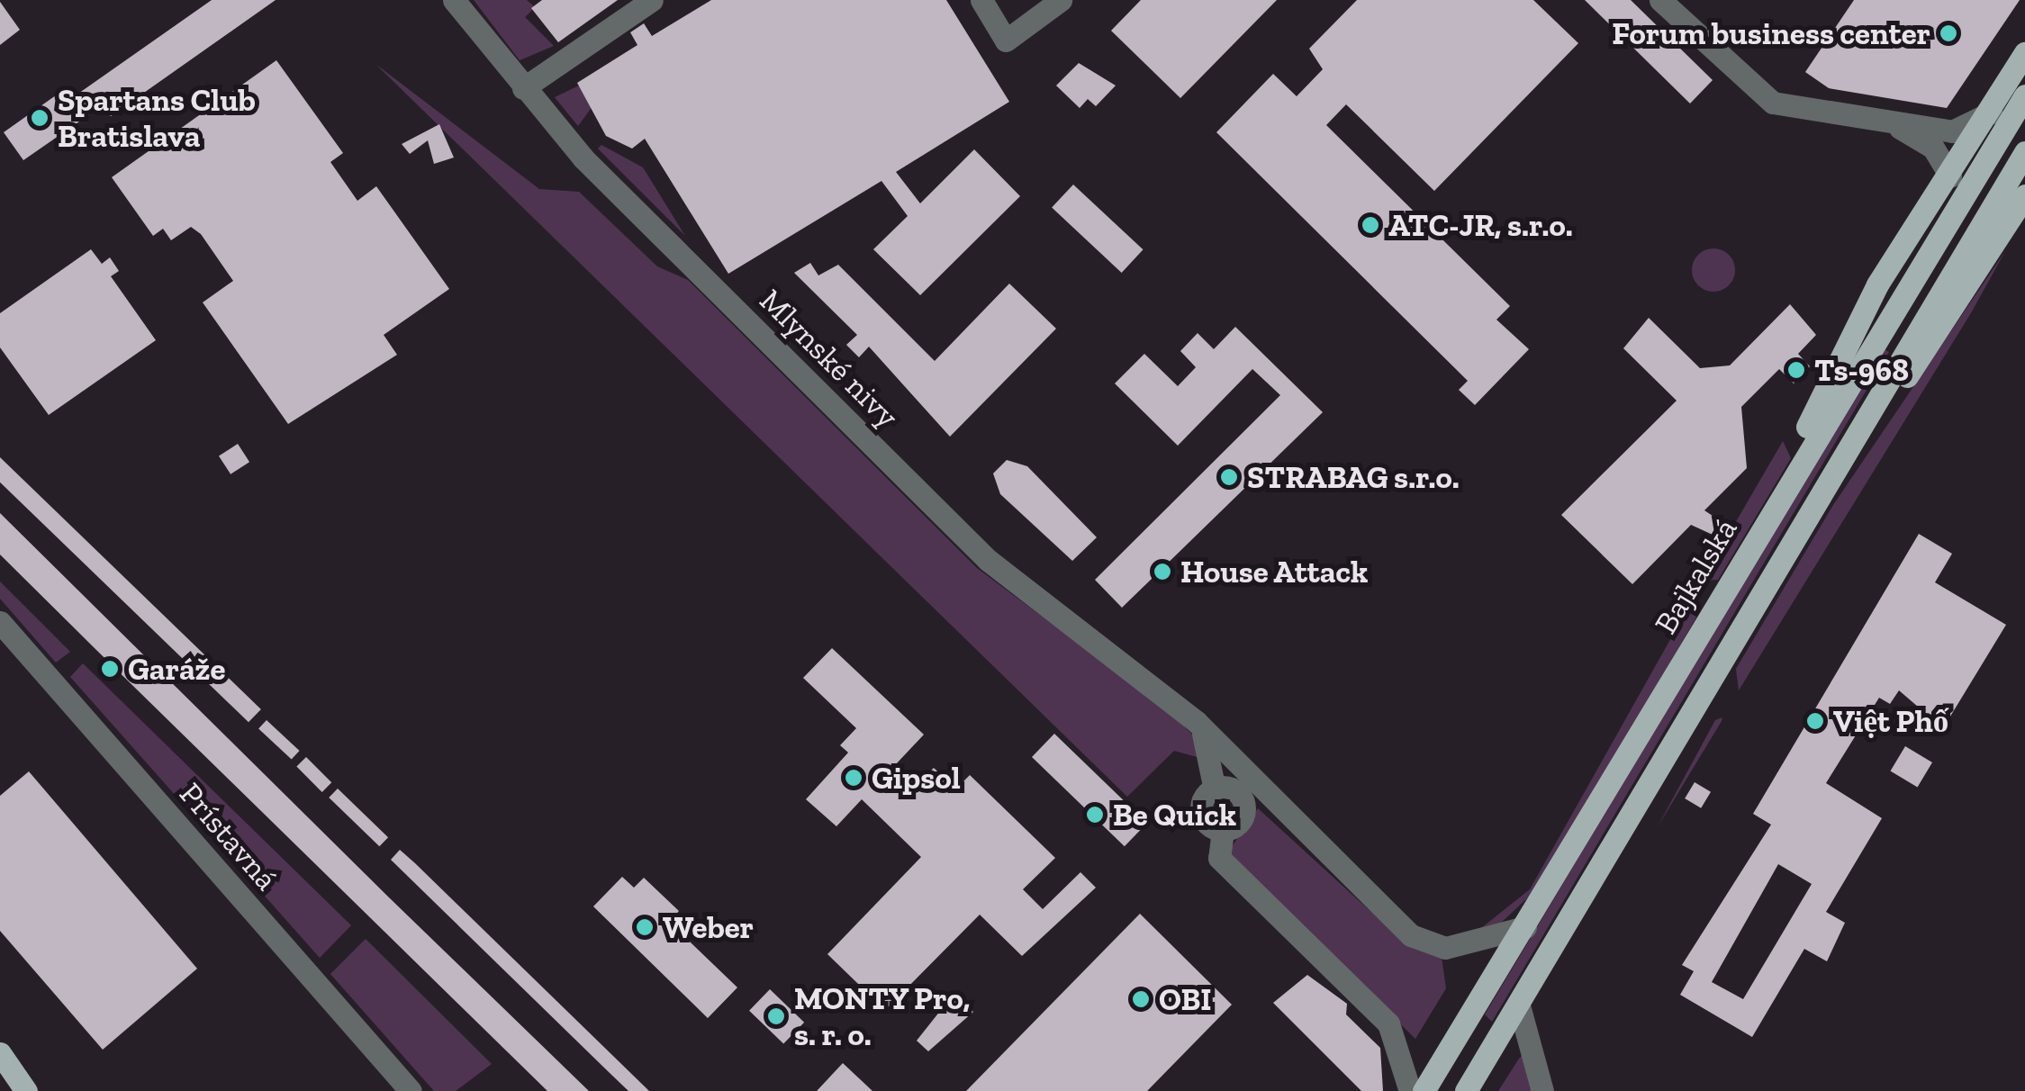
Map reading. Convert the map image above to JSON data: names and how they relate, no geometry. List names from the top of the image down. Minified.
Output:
{"streets":{"main road":["Bajkalská"],"street":["Mlynské nivy","Prístavná"]},"crossings":[["Mlynské nivy","Bajkalská"]],"places":["Forum business center","Spartans Club Bratislava","ATC-JR, s.r.o.","Ts-968","STRABAG s.r.o.","House Attack","Garáže","Việt Phố","Gipsol","Be Quick","Weber","OBI","MONTY Pro, s. r. o."]}
